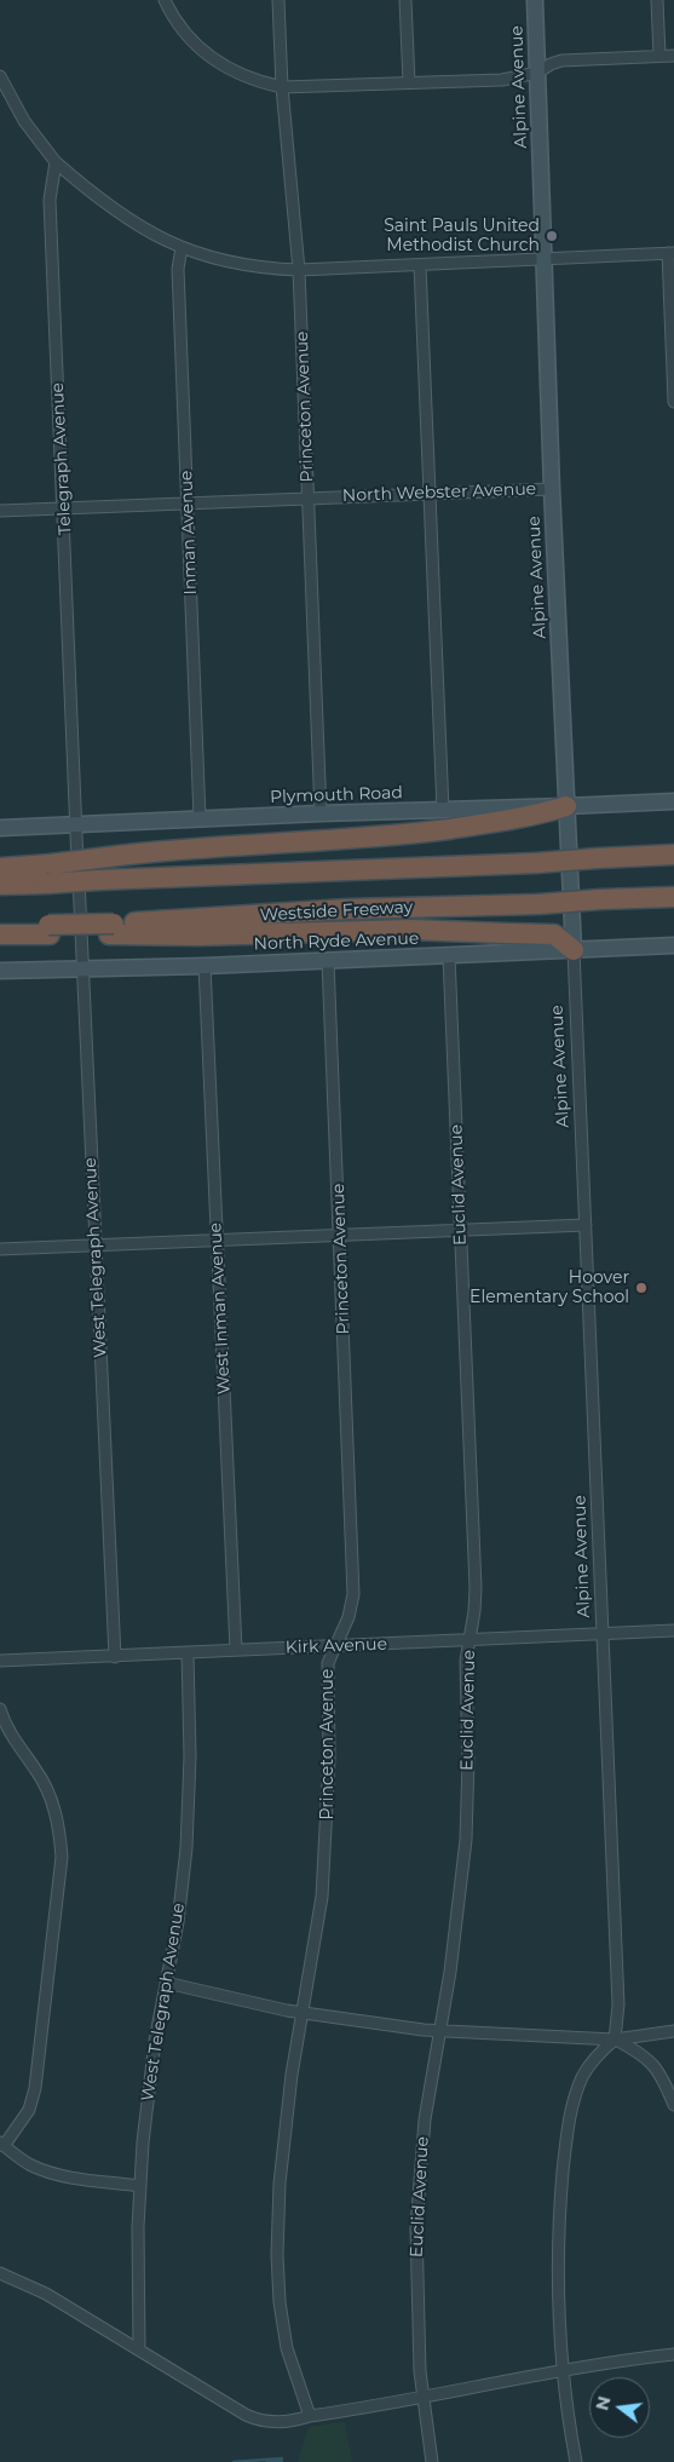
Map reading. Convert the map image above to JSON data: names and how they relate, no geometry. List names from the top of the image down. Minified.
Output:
{"streets":{"highway":["Westside Freeway"],"street":["Alpine Avenue","Princeton Avenue","Telegraph Avenue","North Webster Avenue","Inman Avenue","Plymouth Road","North Ryde Avenue","Euclid Avenue","West Telegraph Avenue","West Inman Avenue","Kirk Avenue"]},"crossings":[["Alpine Avenue","North Webster Avenue"],["Alpine Avenue","Plymouth Road"],["Alpine Avenue","North Ryde Avenue"],["Alpine Avenue","Kirk Avenue"],["Princeton Avenue","North Webster Avenue"],["Princeton Avenue","Plymouth Road"],["Princeton Avenue","North Ryde Avenue"],["Princeton Avenue","Kirk Avenue"],["Telegraph Avenue","North Webster Avenue"],["Telegraph Avenue","Plymouth Road"],["Telegraph Avenue","West Telegraph Avenue"],["North Webster Avenue","Inman Avenue"],["Inman Avenue","Plymouth Road"],["North Ryde Avenue","Euclid Avenue"],["North Ryde Avenue","West Telegraph Avenue"],["North Ryde Avenue","West Inman Avenue"],["Euclid Avenue","Kirk Avenue"],["West Telegraph Avenue","Kirk Avenue"],["West Inman Avenue","Kirk Avenue"]],"places":["Saint Pauls United Methodist Church","Hoover Elementary School"],"north":"left"}
